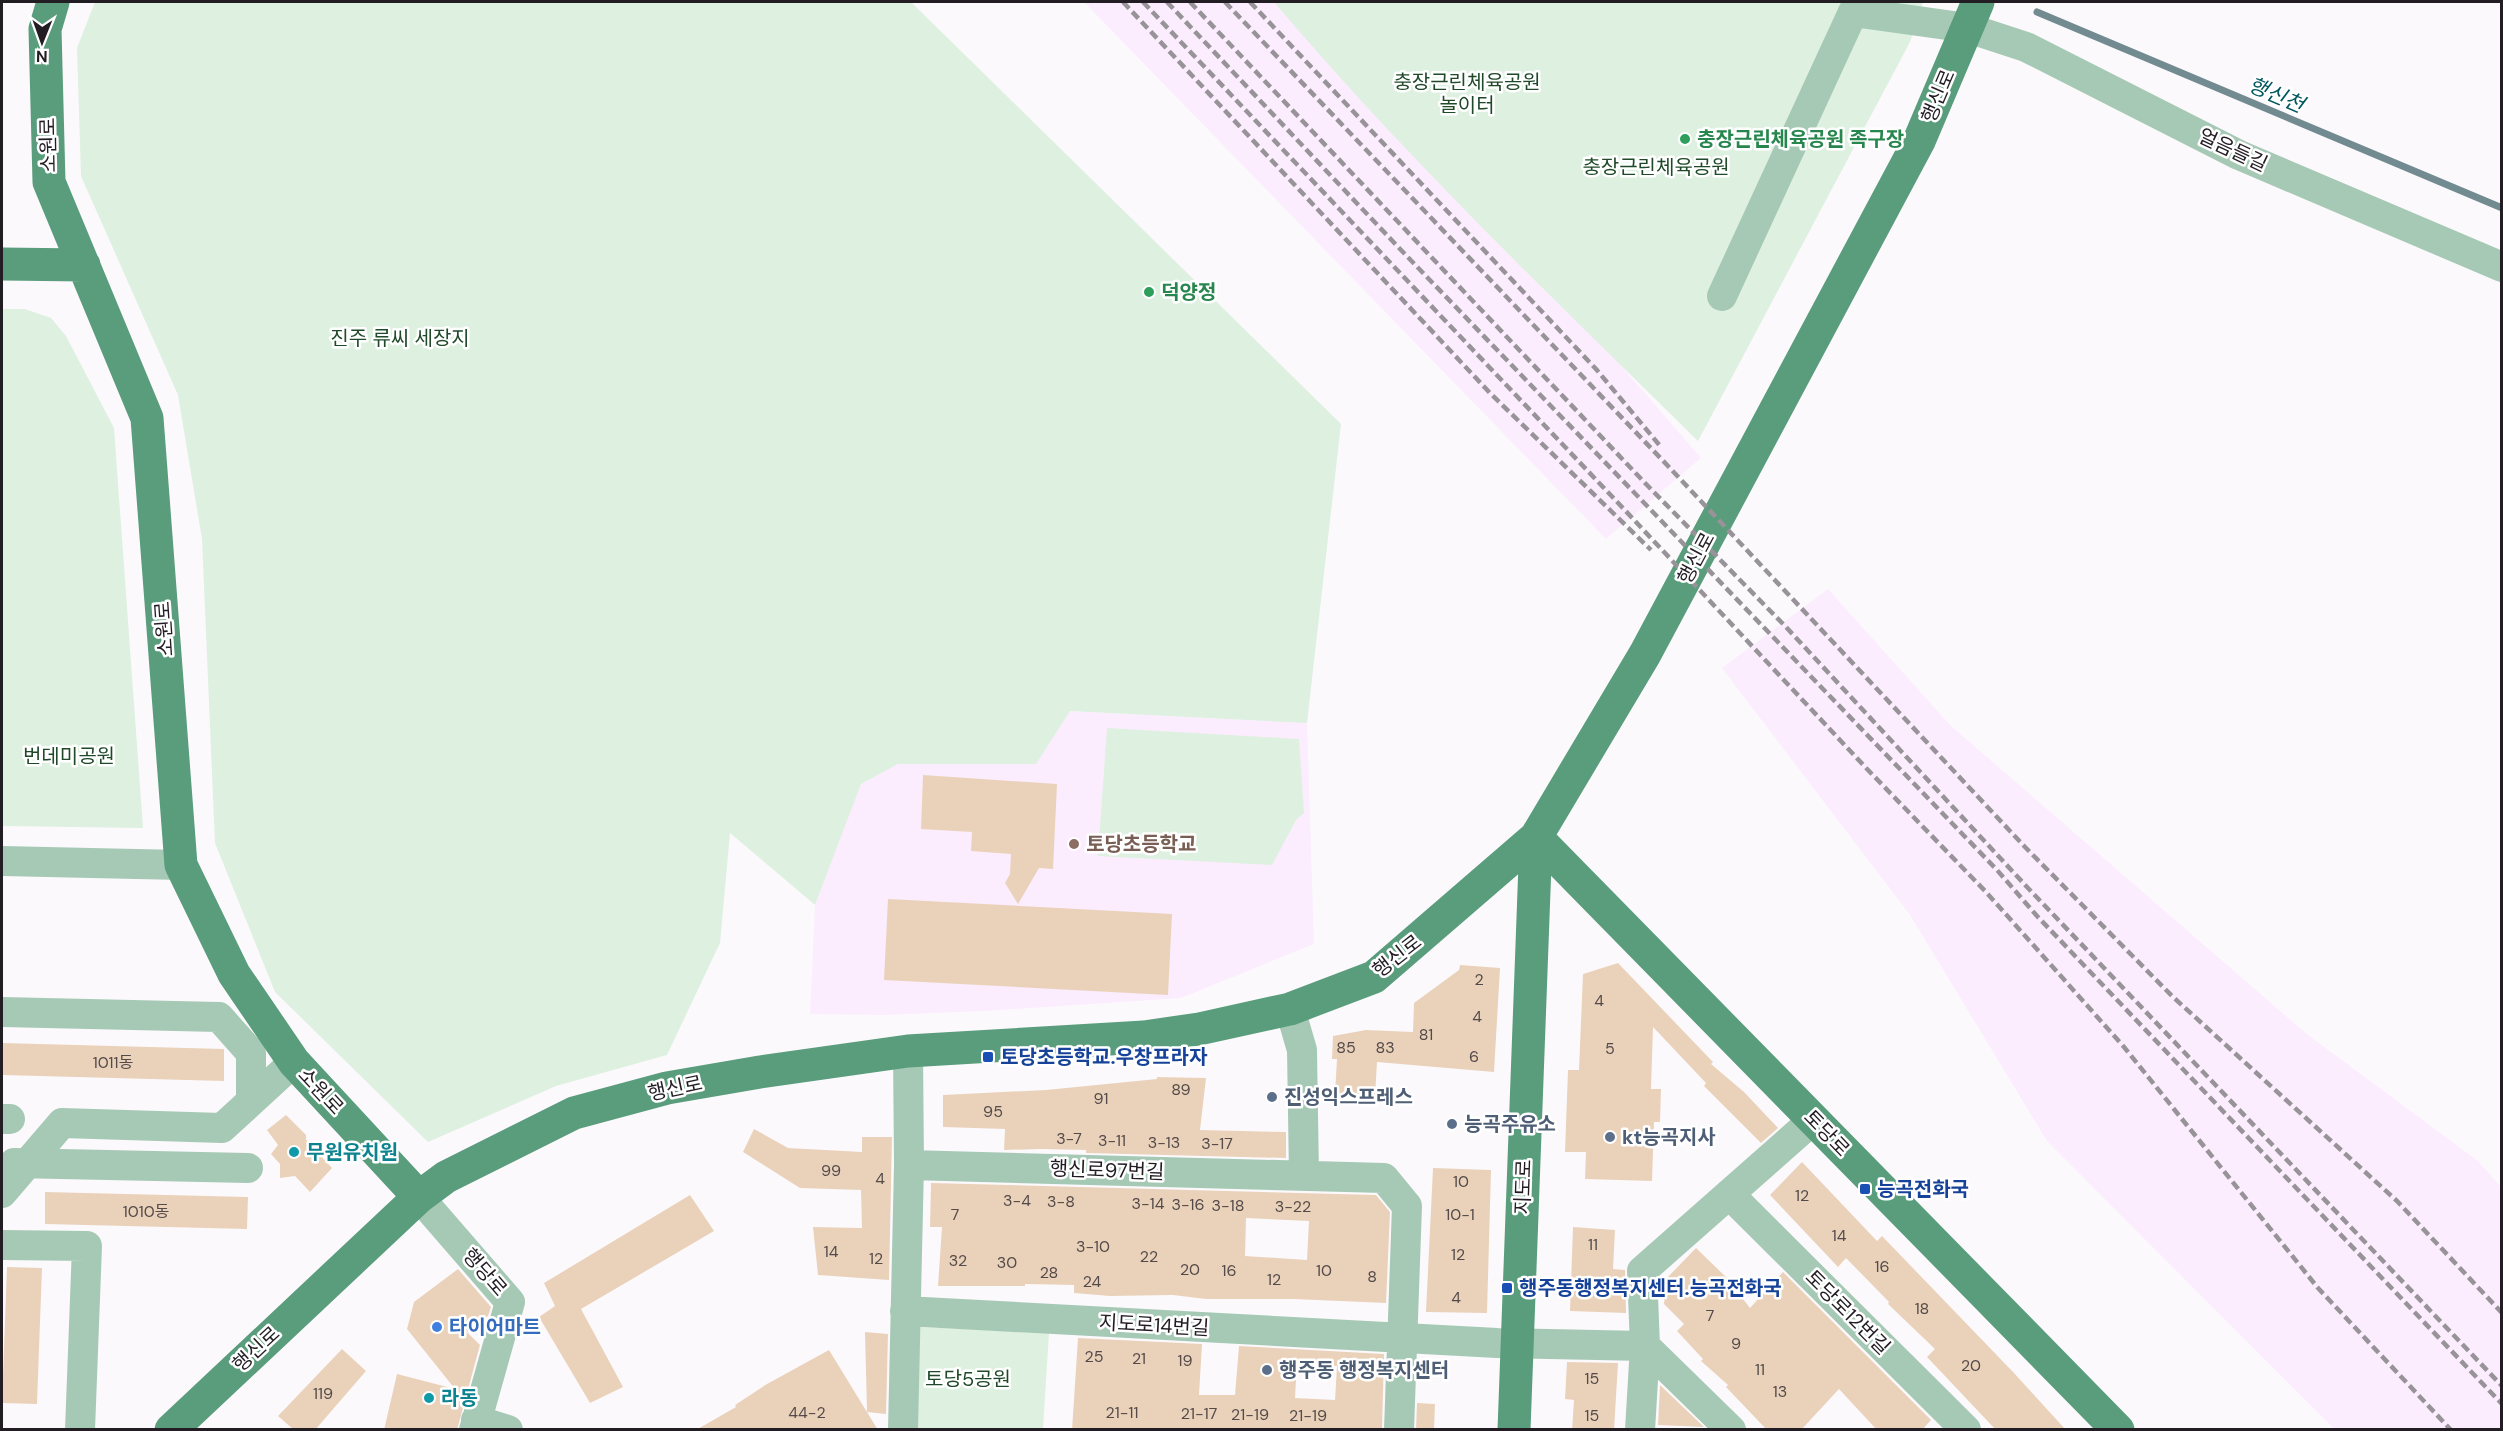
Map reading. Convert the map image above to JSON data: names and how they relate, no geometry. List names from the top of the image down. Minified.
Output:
{"streets":{"main road":["행신로","소원로","토당로","지도로"],"street":["얼음들길","행신로97번길","행당로","토당로12번길","지도로14번길"]},"crossings":[["행신로","소원로"],["행신로","얼음들길"],["행신로","토당로"],["행신로","지도로"],["행신로","행당로"],["소원로","행당로"],["토당로","지도로"],["지도로","지도로14번길"]],"water":["행신천"],"parks":["충장근린체육공원 놀이터","충장근린체육공원","진주 류씨 세장지","번데미공원","토당5공원"],"places":{"other":["충장근린체육공원 족구장","덕양정","토당초등학교","진성익스프레스","능곡주유소","kt능곡지사","무원유치원","타이어마트","행주동 행정복지센터","라동"],"transit":["토당초등학교.우창프라자","능곡전화국","행주동행정복지센터.능곡전화국"]},"house_numbers":["2","4","4","81","85","83","5","6","1011동","89","91","95","3-7","3-11","3-13","3-17","99","4","10","12","3-4","3-8","3-14","3-16","3-18","3-22","1010동","7","10-1","14","11","3-10","14","12","22","12","32","30","16","20","16","10","28","8","12","24","4","18","7","9","25","21","19","20","11","15","13","119","44-2","21-11","21-17","21-19","21-19","15"],"north":"bottom"}
